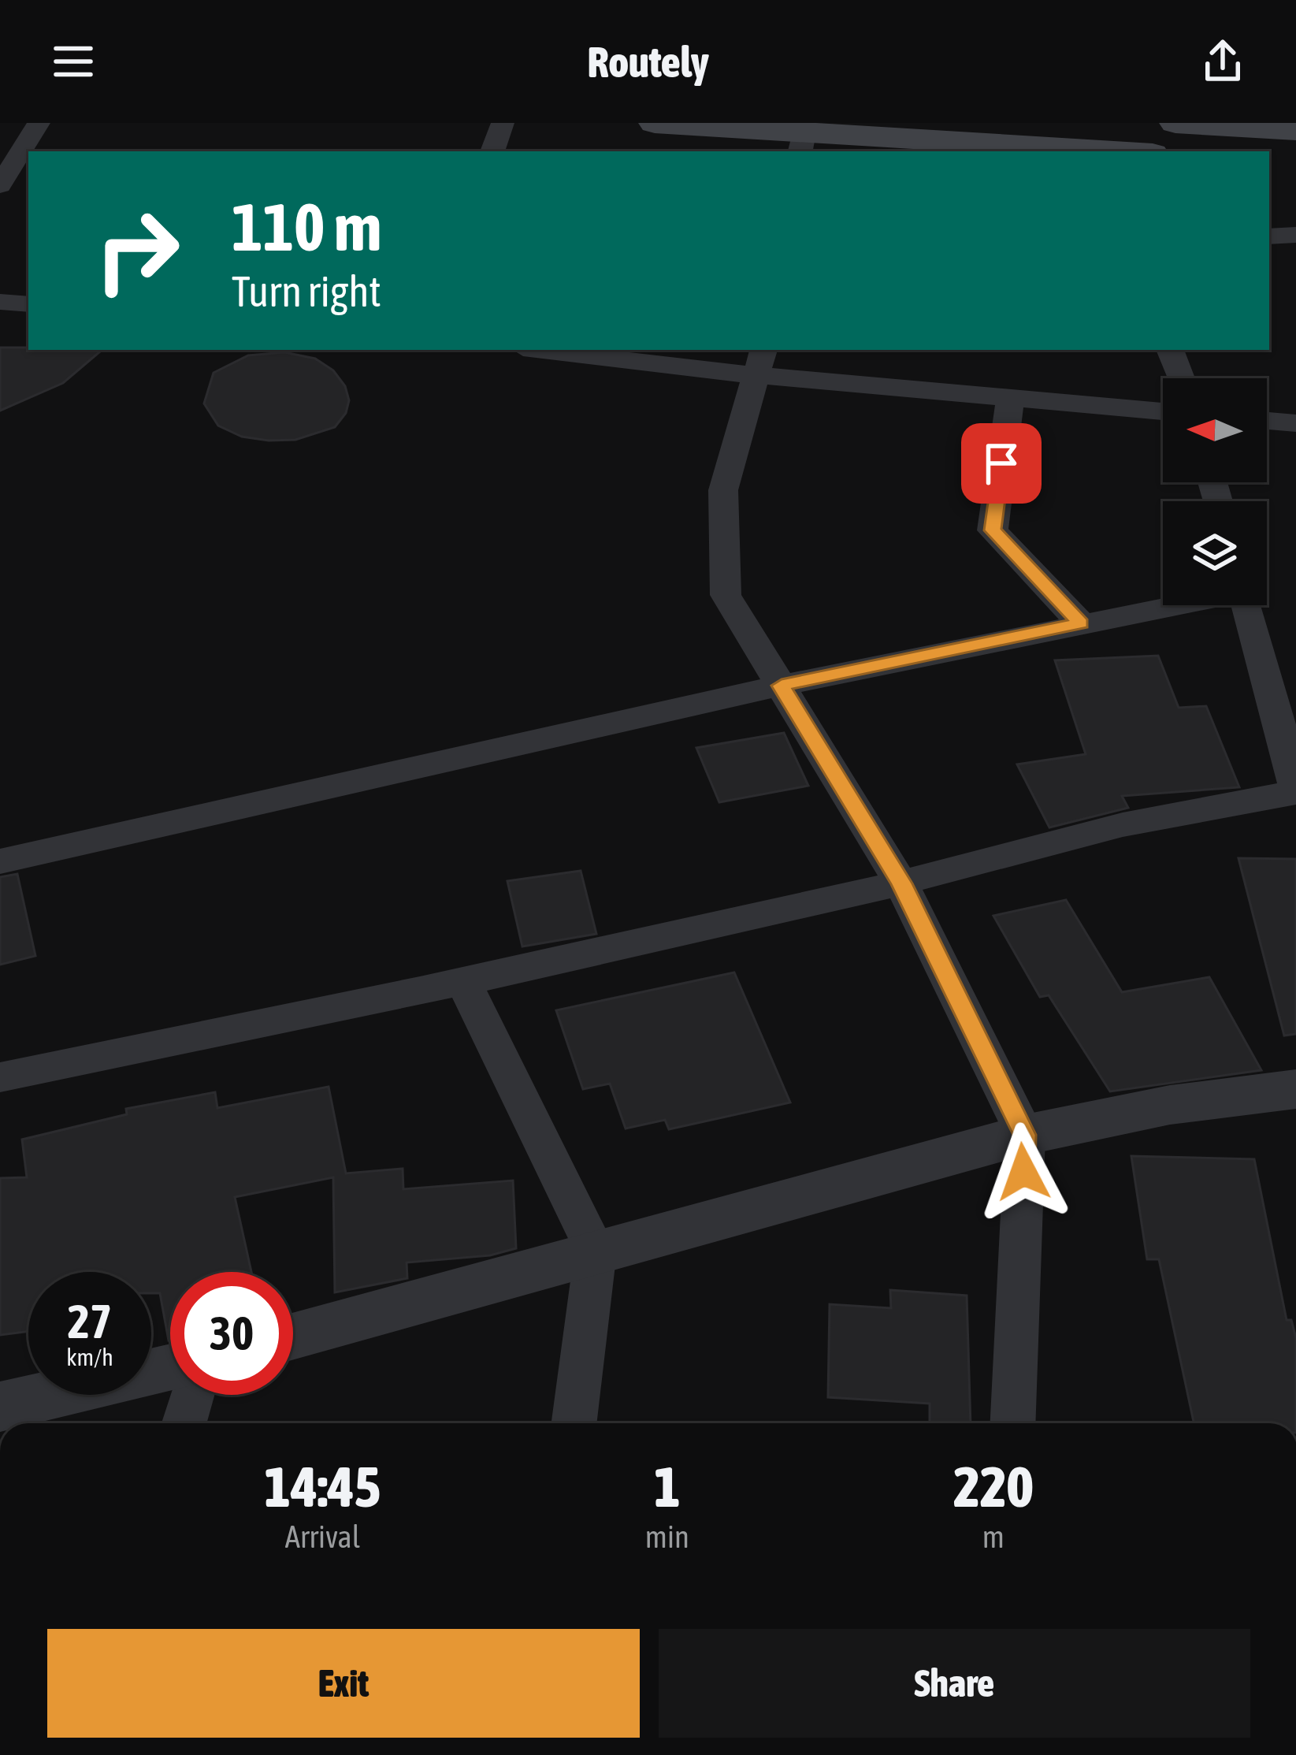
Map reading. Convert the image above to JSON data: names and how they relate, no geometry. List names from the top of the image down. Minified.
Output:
{"north":"left","page":{"header":"Routely","turn":["110 m","Turn right"],"speed":"27 km/h","limit":"30","eta":["14:45","Arrival","1","min","220","m"],"buttons":["Exit","Share"]}}
